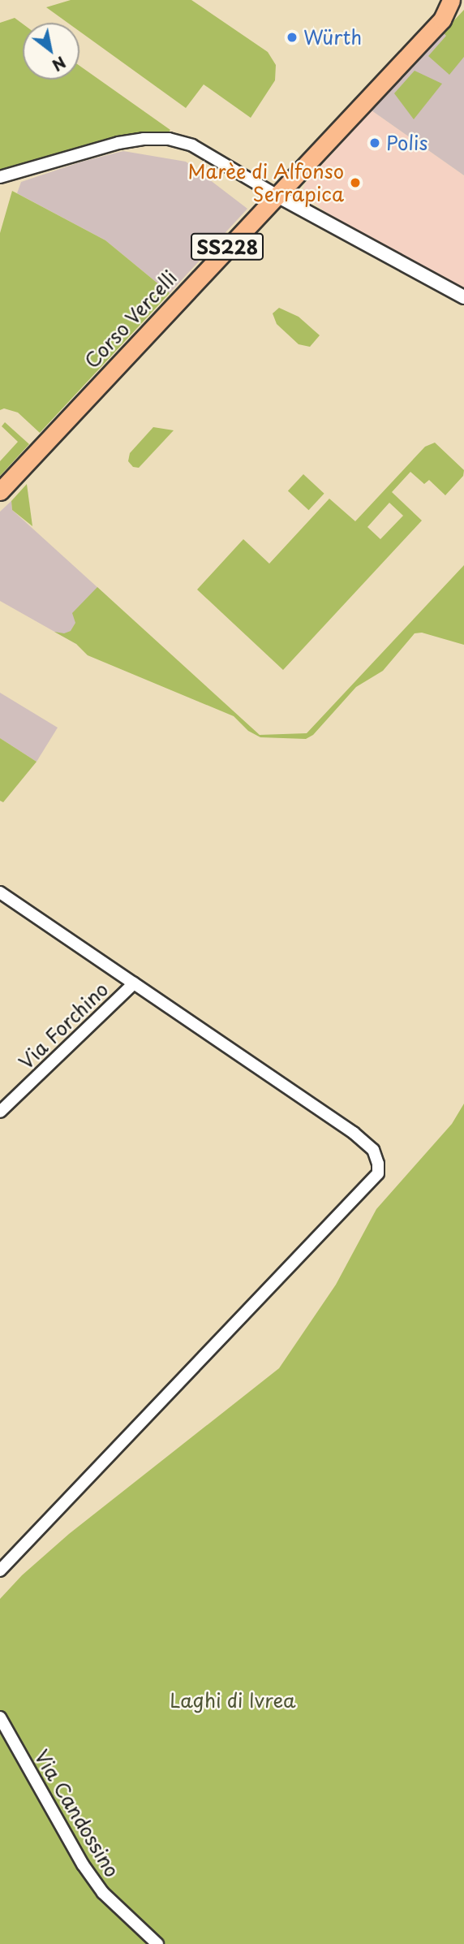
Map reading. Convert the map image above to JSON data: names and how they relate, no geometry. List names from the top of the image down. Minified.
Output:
{"streets":{"main road":["SS228","Corso Vercelli"],"street":["Via Forchino","Via Candossino"]},"parks":["Laghi di Ivrea"],"places":["Würth","Polis","Marèe di Alfonso Serrapica"],"north":"bottom right"}
